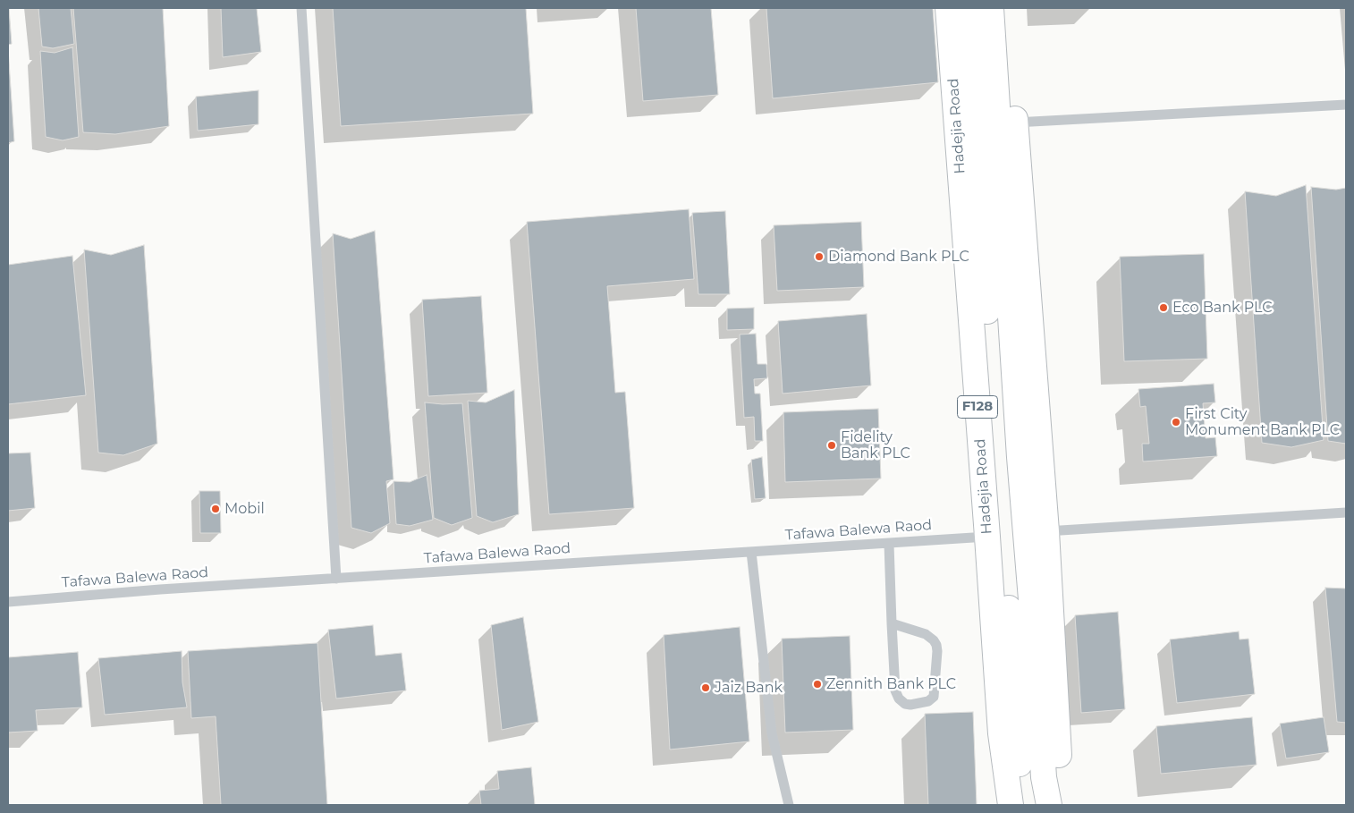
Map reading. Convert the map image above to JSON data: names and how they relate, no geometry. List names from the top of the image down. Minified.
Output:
{"streets":{"main road":["Hadejia Road","F128"],"lane":["Tafawa Balewa Raod"]},"crossings":[["Hadejia Road","Tafawa Balewa Raod"]],"places":["Diamond Bank PLC","Eco Bank PLC","First City Monument Bank PLC","Fidelity Bank PLC","Mobil","Zennith Bank PLC","Jaiz Bank"]}
